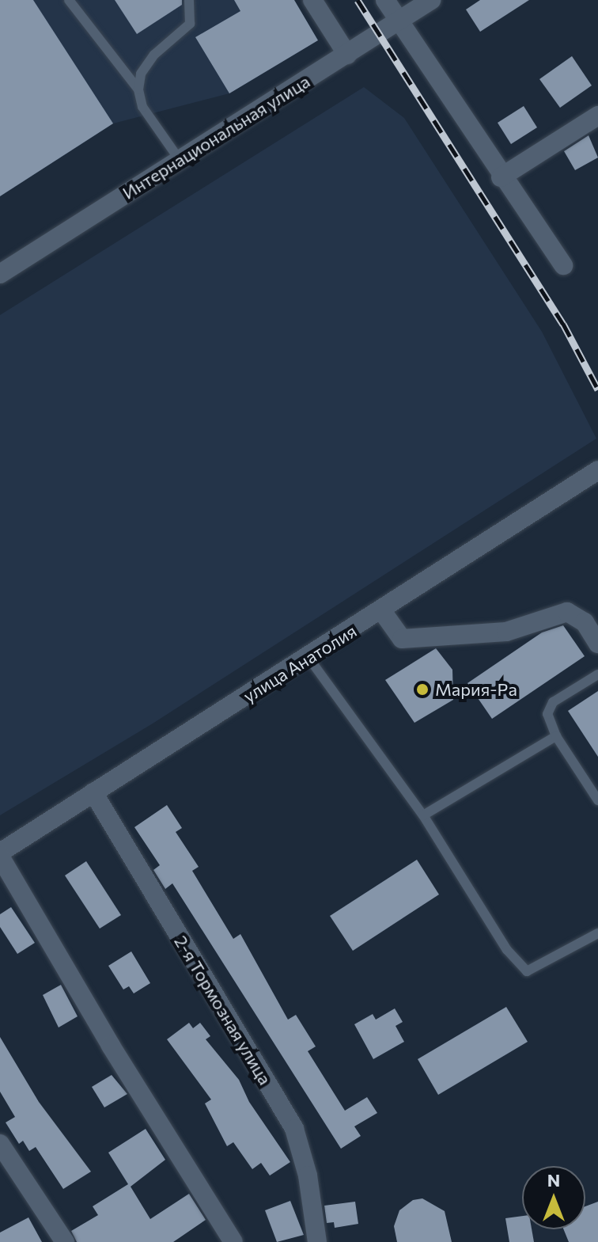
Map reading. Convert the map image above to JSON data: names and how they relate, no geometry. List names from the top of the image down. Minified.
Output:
{"streets":{"street":["Интернациональная улица","улица Анатолия","2-я Тормозная улица"]},"crossings":[["улица Анатолия","2-я Тормозная улица"]],"places":["Мария-Ра"],"north":"top"}
